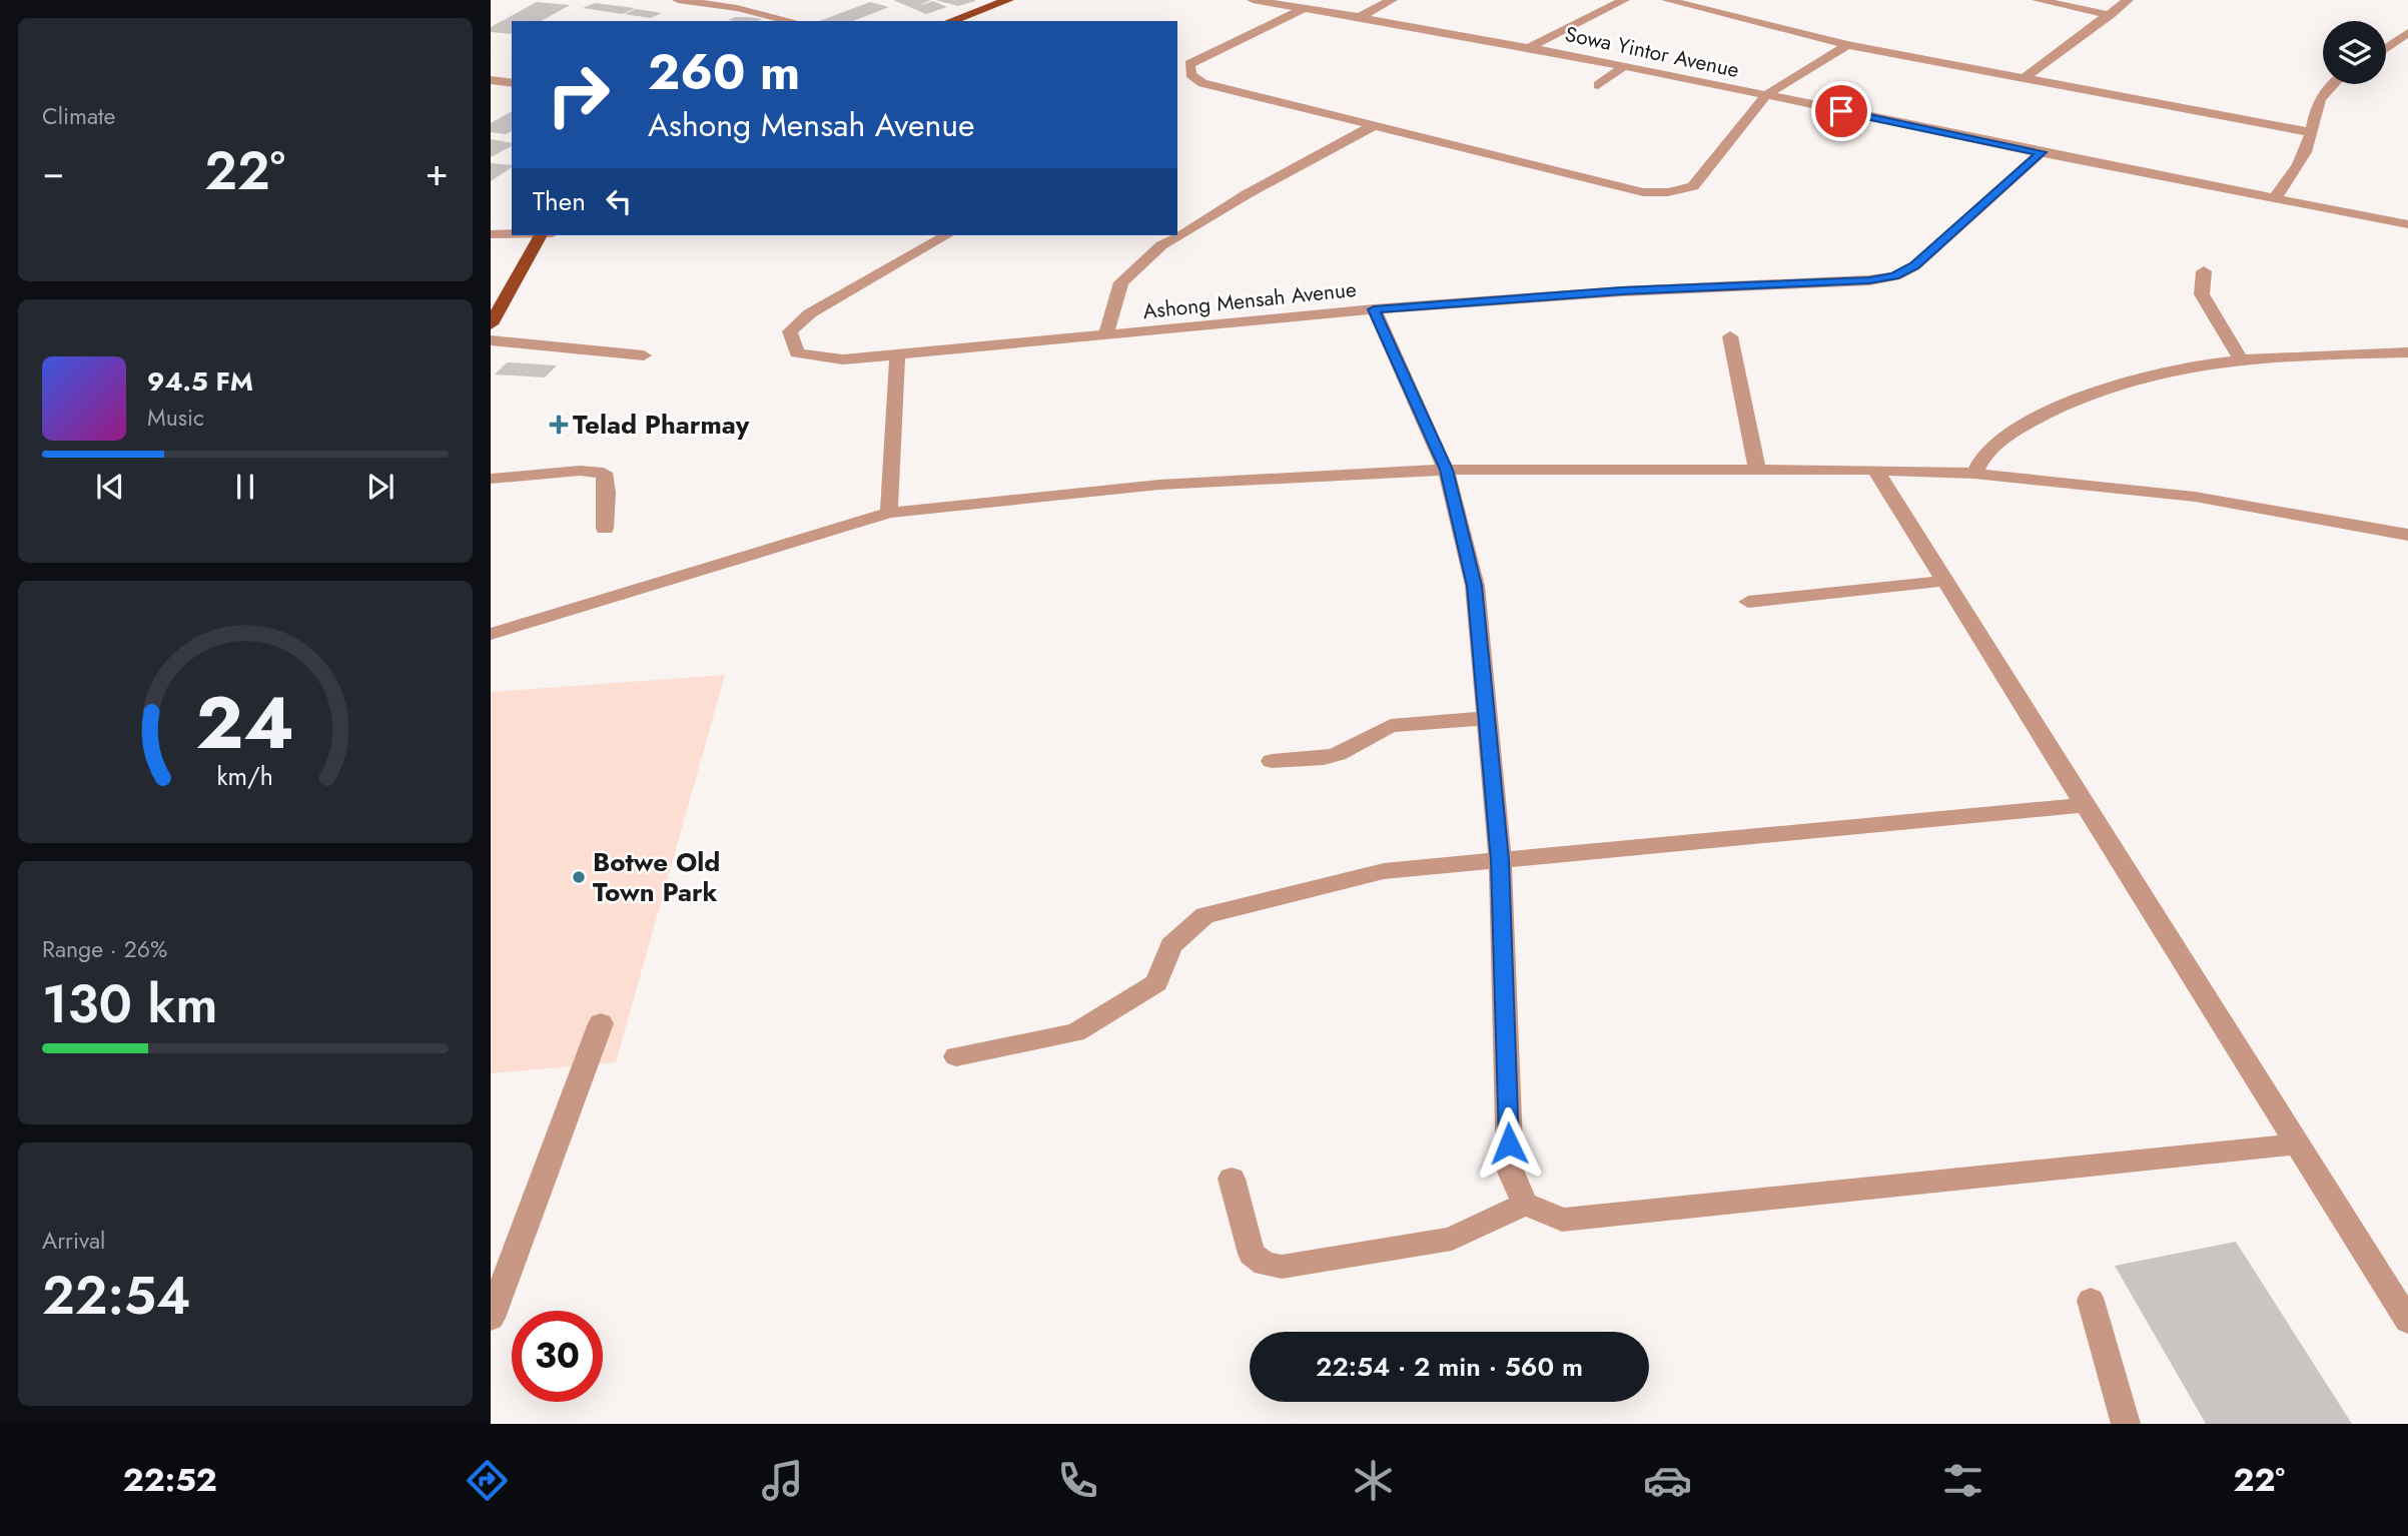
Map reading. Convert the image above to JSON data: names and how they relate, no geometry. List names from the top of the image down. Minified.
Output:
{"streets":{"street":["Sowa Yintor Avenue","Ashong Mensah Avenue"]},"crossings":[["Sowa Yintor Avenue","Ashong Mensah Avenue"]],"places":{"health":["Telad Pharmay"],"other":["Botwe Old Town Park"]},"page":{"tile":["Climate",["Range · 26%","130 km"],["Arrival","22:54"]],"turn":["260 m","Ashong Mensah Avenue"],"heat":["−","22°","+"],"then":"Then","song":["94.5 FM","Music"],"limit":"30","trip":"22:54 · 2 min · 560 m","tabs":["22:52","22°"],"gauge":["24","km/h"]}}
